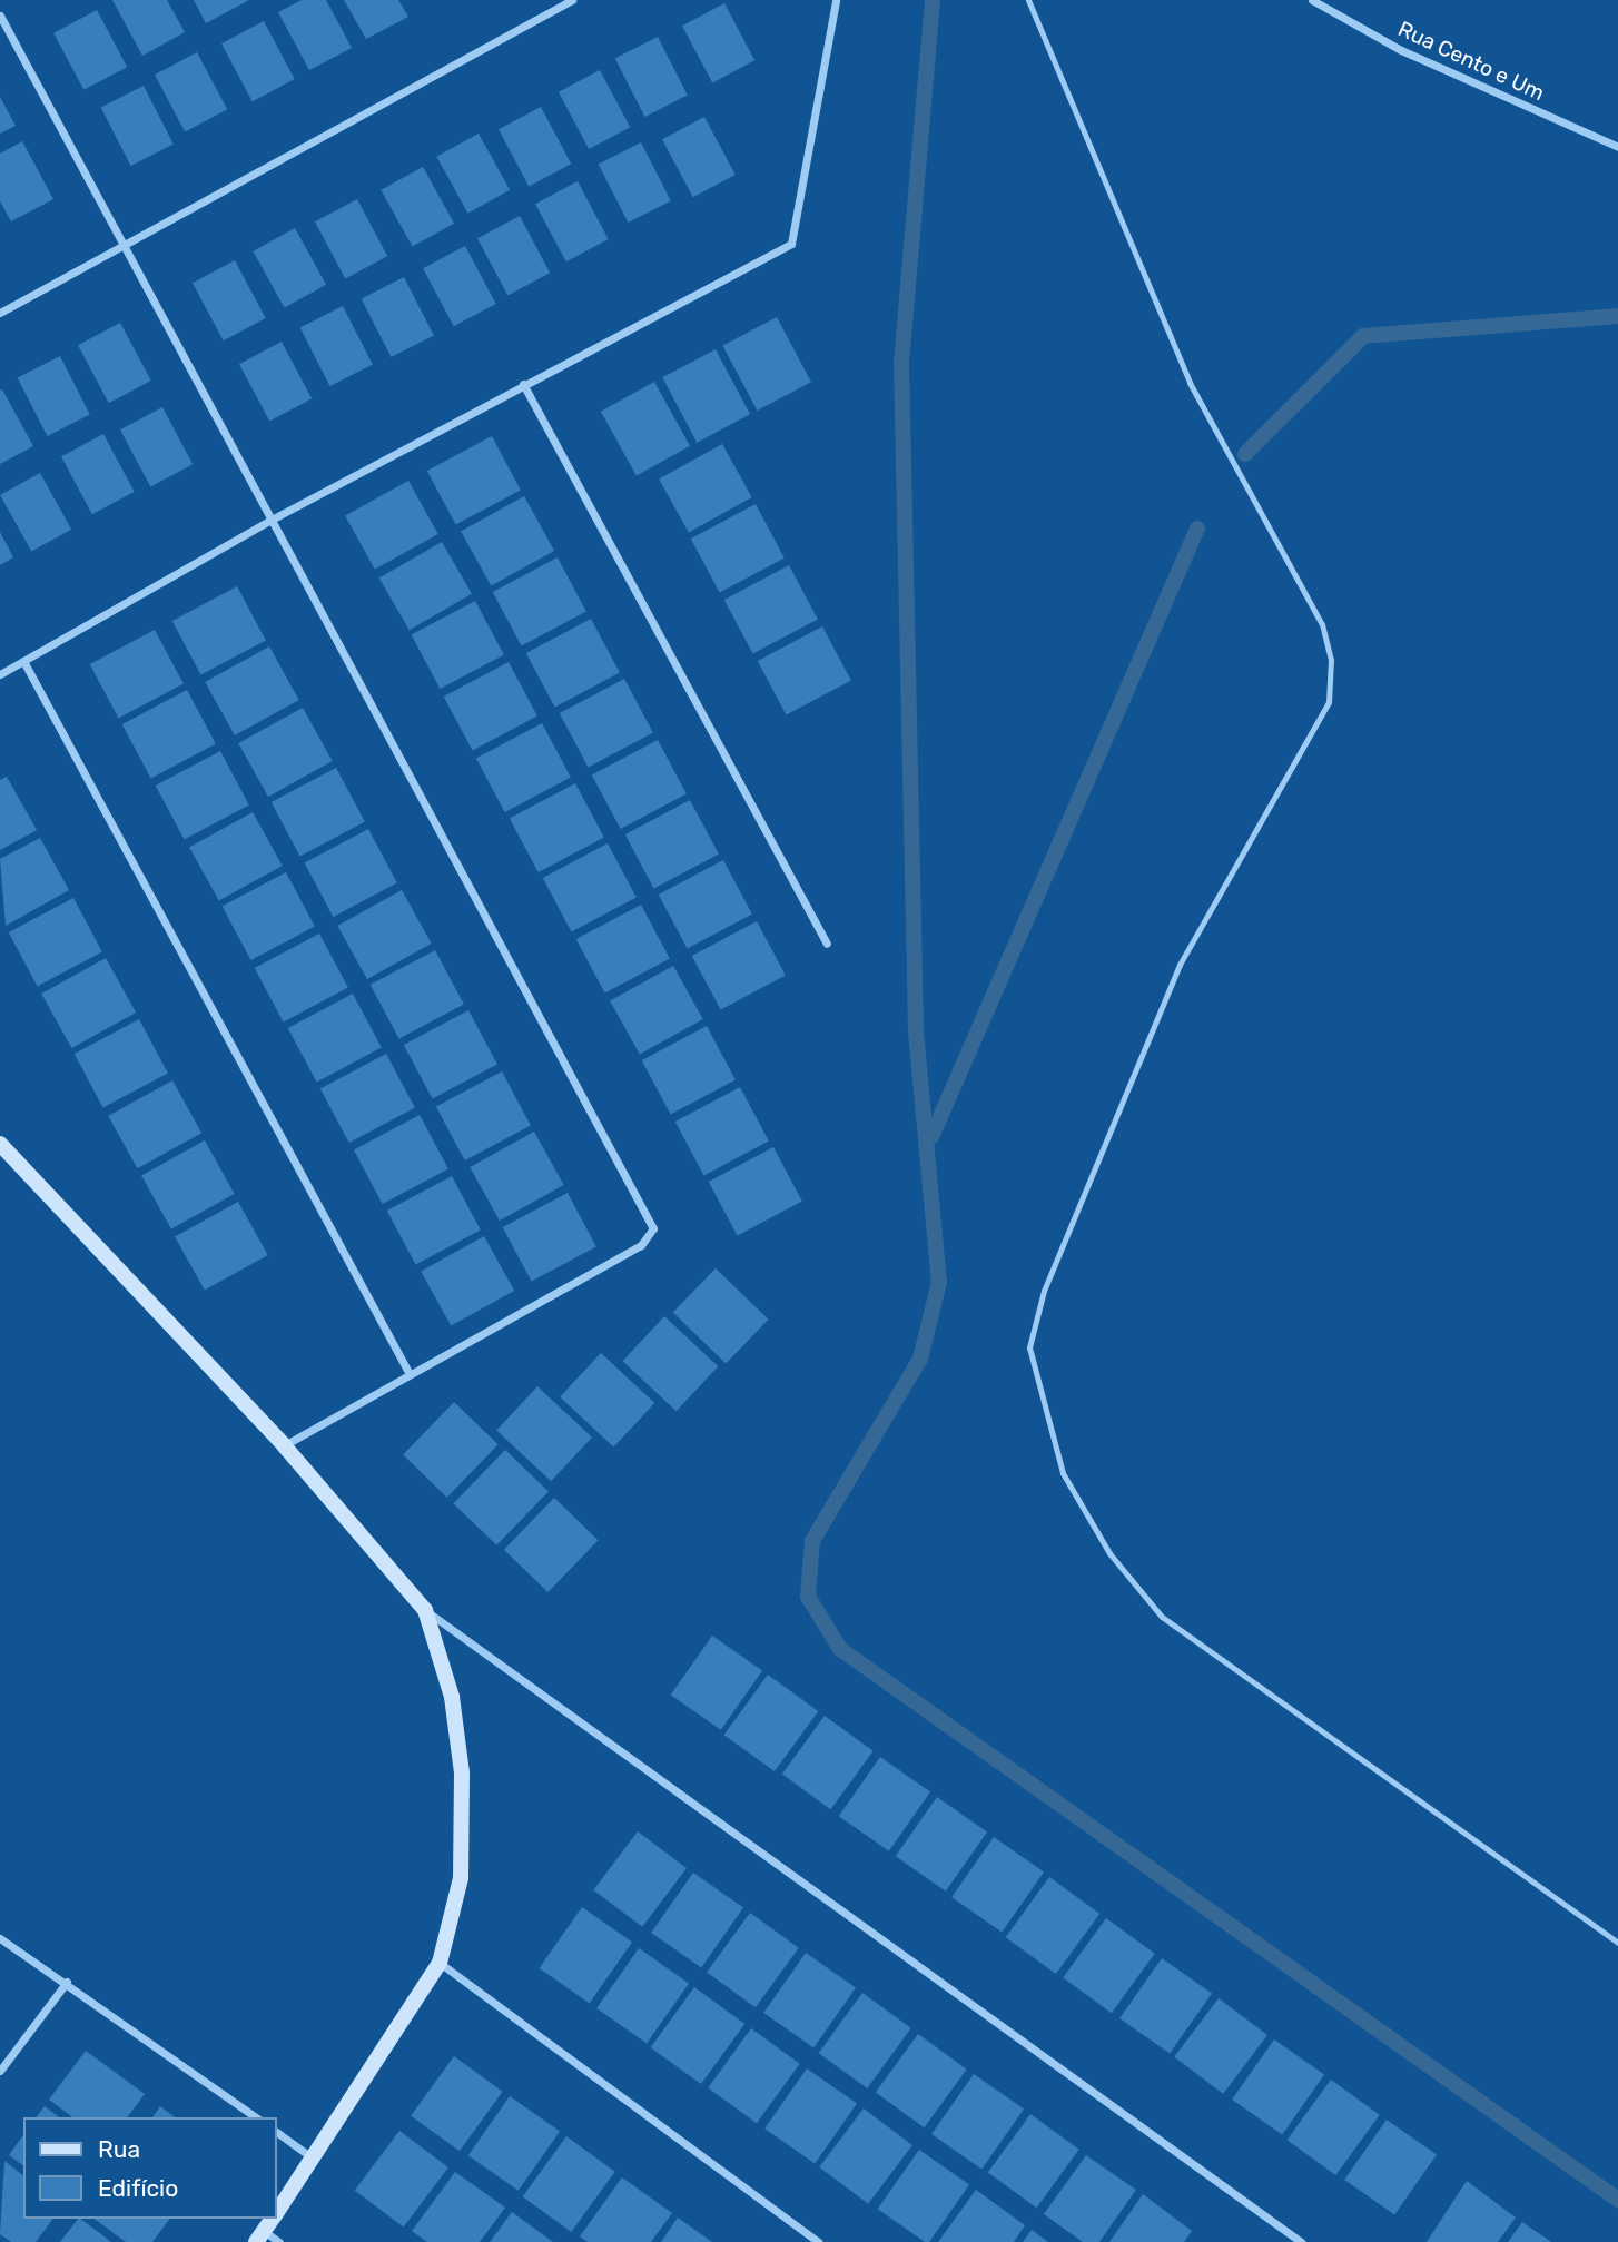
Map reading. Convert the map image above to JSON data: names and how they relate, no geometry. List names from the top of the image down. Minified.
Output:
{"streets":{"street":["Rua Cento e Um"]},"legend":["Rua","Edifício"]}
